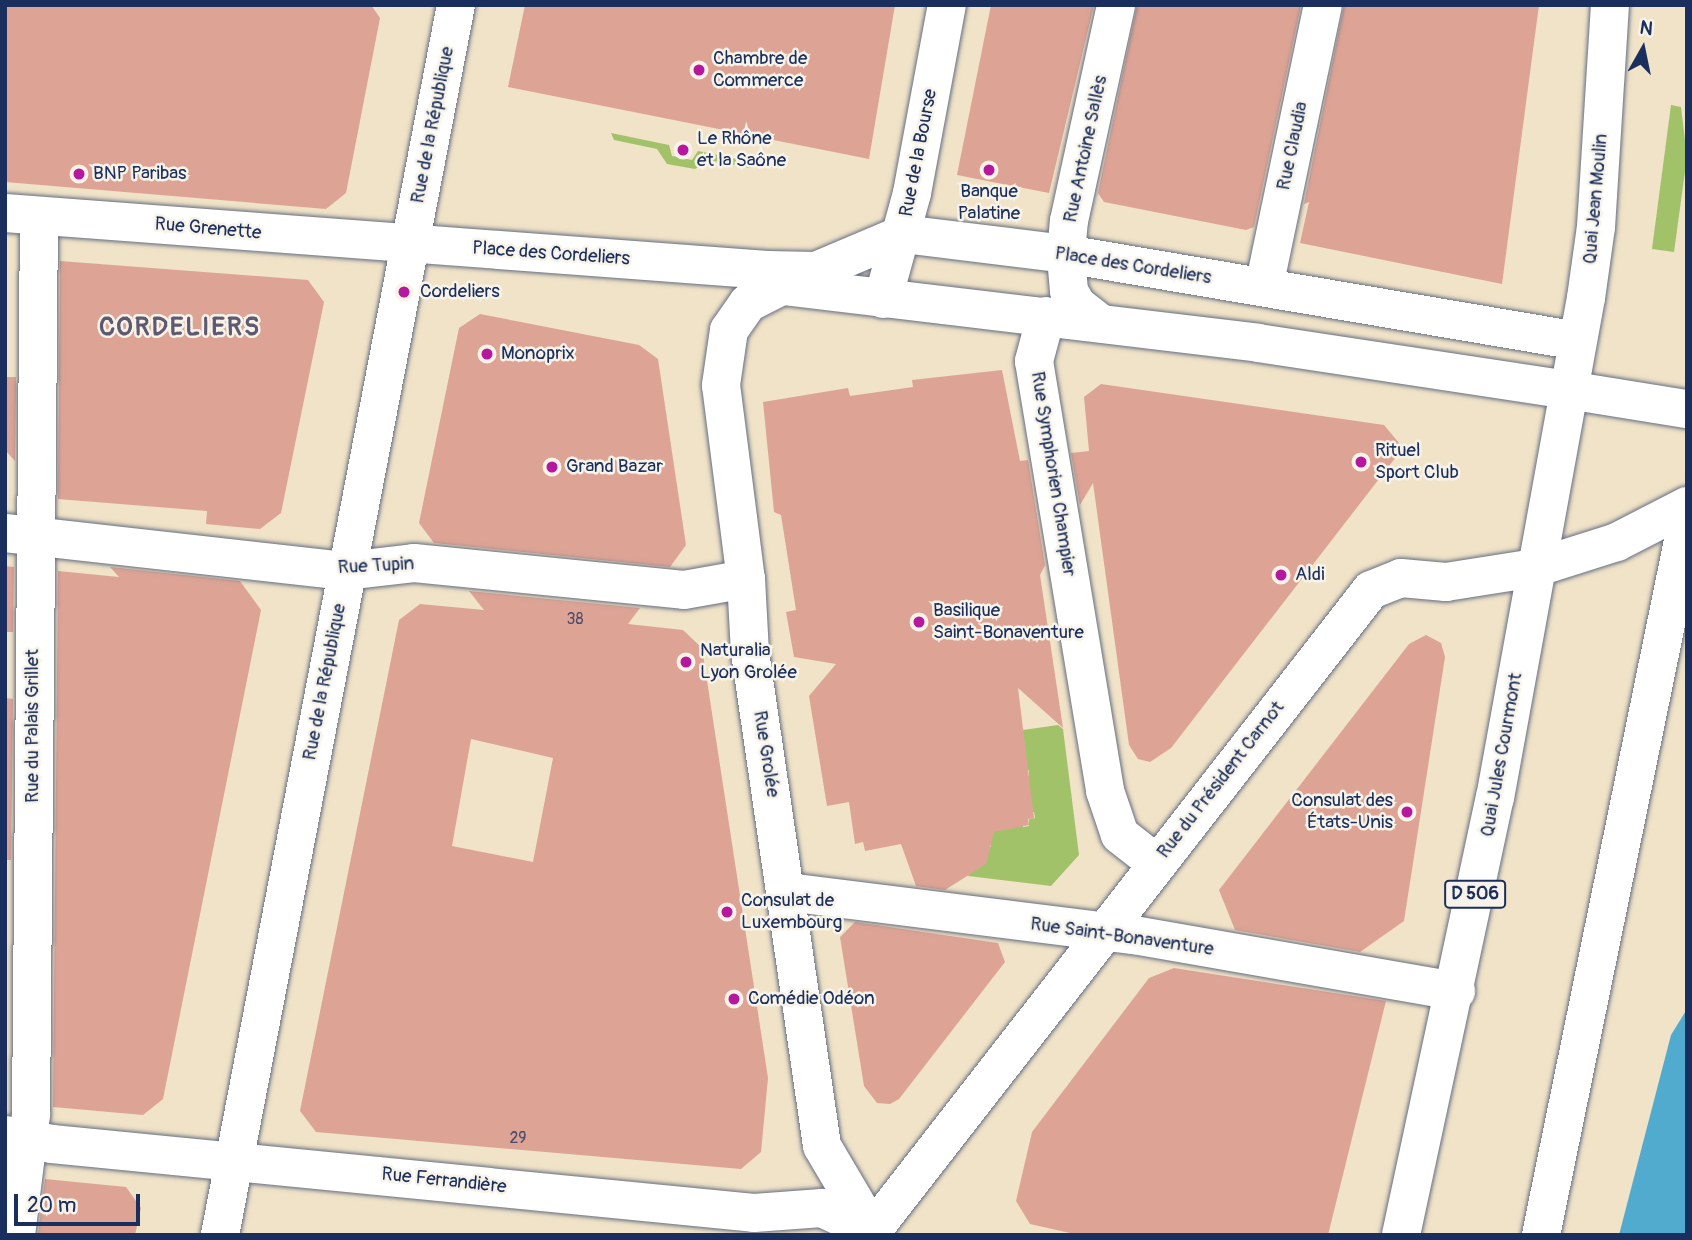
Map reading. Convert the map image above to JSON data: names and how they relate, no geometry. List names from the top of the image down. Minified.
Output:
{"streets":{"street":["Rue de la République","Rue Claudia","Rue Antoine Sallès","Rue de la Bourse","Quai Jean Moulin","Rue Grenette","Place des Cordeliers","Rue Symphorien Champier","Rue Tupin","Rue du Palais Grillet","Rue Grolée","Quai Jules Courmont","Rue du Président Carnot","D 506","Rue Saint-Bonaventure","Rue Ferrandière"]},"crossings":[["Rue de la République","Rue Grenette"],["Rue de la République","Place des Cordeliers"],["Rue de la République","Rue Tupin"],["Rue de la République","Rue Ferrandière"],["Rue Claudia","Place des Cordeliers"],["Rue Antoine Sallès","Place des Cordeliers"],["Rue de la Bourse","Place des Cordeliers"],["Quai Jean Moulin","Place des Cordeliers"],["Quai Jean Moulin","Quai Jules Courmont"],["Rue Grenette","Place des Cordeliers"],["Rue Grenette","Rue du Palais Grillet"],["Place des Cordeliers","Rue Symphorien Champier"],["Place des Cordeliers","Rue Grolée"],["Place des Cordeliers","Quai Jules Courmont"],["Rue Symphorien Champier","Rue du Président Carnot"],["Rue Tupin","Rue du Palais Grillet"],["Rue Tupin","Rue Grolée"],["Rue du Palais Grillet","Rue Ferrandière"],["Rue Grolée","Rue du Président Carnot"],["Rue Grolée","Rue Saint-Bonaventure"],["Rue Grolée","Rue Ferrandière"],["Quai Jules Courmont","Rue du Président Carnot"],["Quai Jules Courmont","Rue Saint-Bonaventure"],["Rue du Président Carnot","Rue Saint-Bonaventure"],["Rue du Président Carnot","Rue Ferrandière"]],"districts":["CORDELIERS"],"places":["Chambre de Commerce","Le Rhône et la Saône","Banque Palatine","BNP Paribas","Cordeliers","Monoprix","Rituel Sport Club","Grand Bazar","Aldi","Basilique Saint-Bonaventure","Naturalia Lyon Grolée","Consulat des États-Unis","Consulat de Luxembourg","Comédie Odéon"],"house_numbers":["38","29"],"scale_bar":"20 m","north":"top"}
